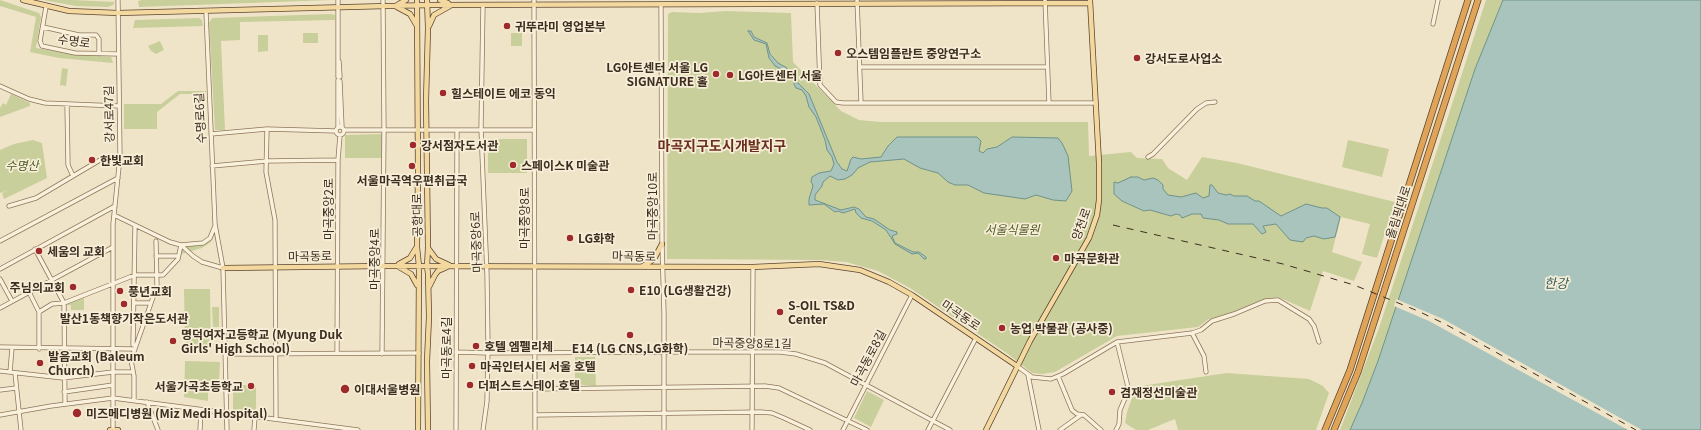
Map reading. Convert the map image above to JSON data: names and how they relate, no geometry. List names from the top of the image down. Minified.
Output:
{"streets":{"highway":["올림픽대로"],"main road":["공항대로","양천로","마곡동로"],"street":["수명로","강서로47길","수명로6길","마곡중앙10로","마곡중앙2로","마곡중앙8로","마곡중앙6로","마곡중앙4로","마곡중앙8로1길","마곡동로4길","마곡동로8길"]},"crossings":[["수명로","강서로47길"],["수명로6길","마곡중앙2로"],["수명로6길","마곡동로"],["마곡중앙10로","마곡동로"],["마곡중앙10로","마곡중앙8로1길"],["마곡중앙2로","마곡동로"],["공항대로","마곡동로"],["마곡중앙8로","마곡동로"],["마곡중앙8로","마곡중앙8로1길"],["양천로","마곡동로"],["마곡중앙6로","마곡동로"],["마곡동로","마곡중앙4로"],["마곡동로","마곡동로4길"],["마곡동로","마곡동로8길"],["마곡중앙8로1길","마곡동로8길"]],"districts":["마곡지구도시개발지구"],"water":["한강"],"parks":["수명산","서울식물원"],"places":["귀뚜라미 영업본부","오스템임플란트 중앙연구소","강서도로사업소","LG아트센터 서울 LG SIGNATURE 홀","LG아트센터 서울","힐스테이트 에코 동익","강서점자도서관","한빛교회","스페이스K 미술관","서울마곡역우편취급국","LG화학","세움의 교회","마곡문화관","주님의교회","E10 (LG생활건강)","풍년교회","발산1동책향기작은도서관","S-OIL TS&D Center","농업 박물관 (공사중)","E14 (LG CNS,LG화학)","명덕여자고등학교 (Myung Duk Girls' High School)","호텔 엠펠리체","발음교회 (Baleum Church)","마곡인터시티 서울 호텔","더퍼스트스테이 호텔","서울가곡초등학교","이대서울병원","겸재정선미술관","미즈메디병원 (Miz Medi Hospital)"]}
